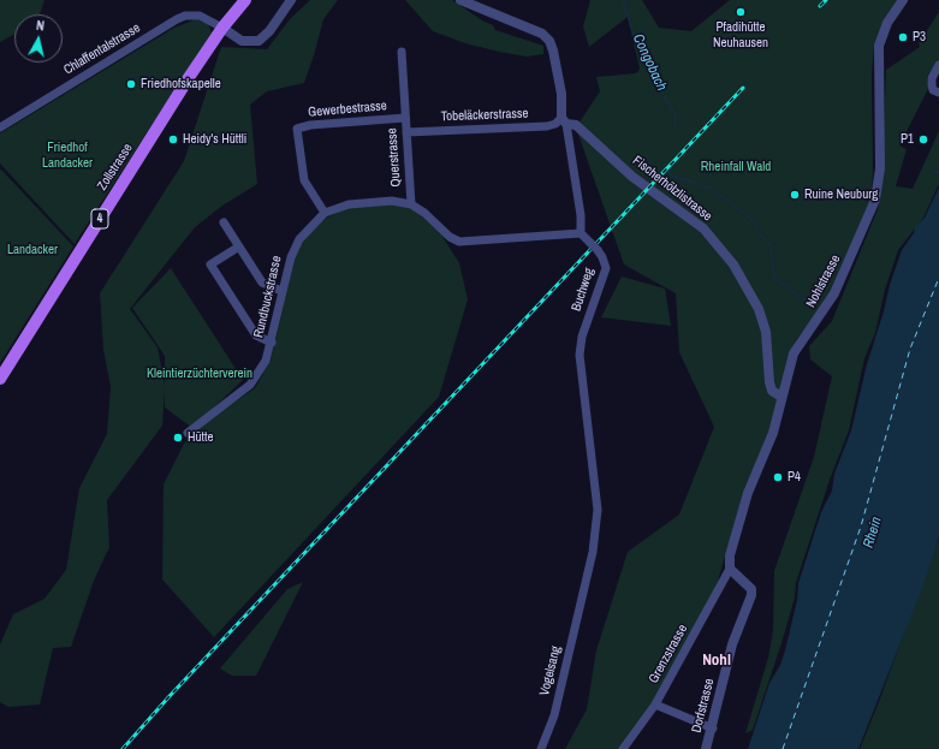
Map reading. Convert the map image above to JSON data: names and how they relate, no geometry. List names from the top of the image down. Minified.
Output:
{"streets":{"main road":["Zollstrasse","4"],"street":["Chlaffentalstrasse","Gewerbestrasse","Tobeläckerstrasse","Querstrasse","Fischerhölzlistrasse","Nohlstrasse","Buchweg","Rundbuckstrasse","Grenzstrasse","Vogelsang","Dorfstrasse"]},"crossings":[["Chlaffentalstrasse","Zollstrasse"],["Gewerbestrasse","Querstrasse"],["Gewerbestrasse","Rundbuckstrasse"],["Tobeläckerstrasse","Querstrasse"],["Tobeläckerstrasse","Fischerhölzlistrasse"],["Querstrasse","Rundbuckstrasse"],["Fischerhölzlistrasse","Nohlstrasse"],["Nohlstrasse","Grenzstrasse"],["Nohlstrasse","Dorfstrasse"],["Buchweg","Rundbuckstrasse"],["Buchweg","Vogelsang"],["Grenzstrasse","Dorfstrasse"]],"districts":["Nohl"],"water":["Congobach","Rhein"],"parks":["Friedhof Landacker","Rheinfall Wald","Landacker","Kleintierzüchterverein"],"places":["Pfadihütte Neuhausen","P3","Friedhofskapelle","Heidy's Hüttli","P1","Ruine Neuburg","Hütte","P4"],"north":"top"}
